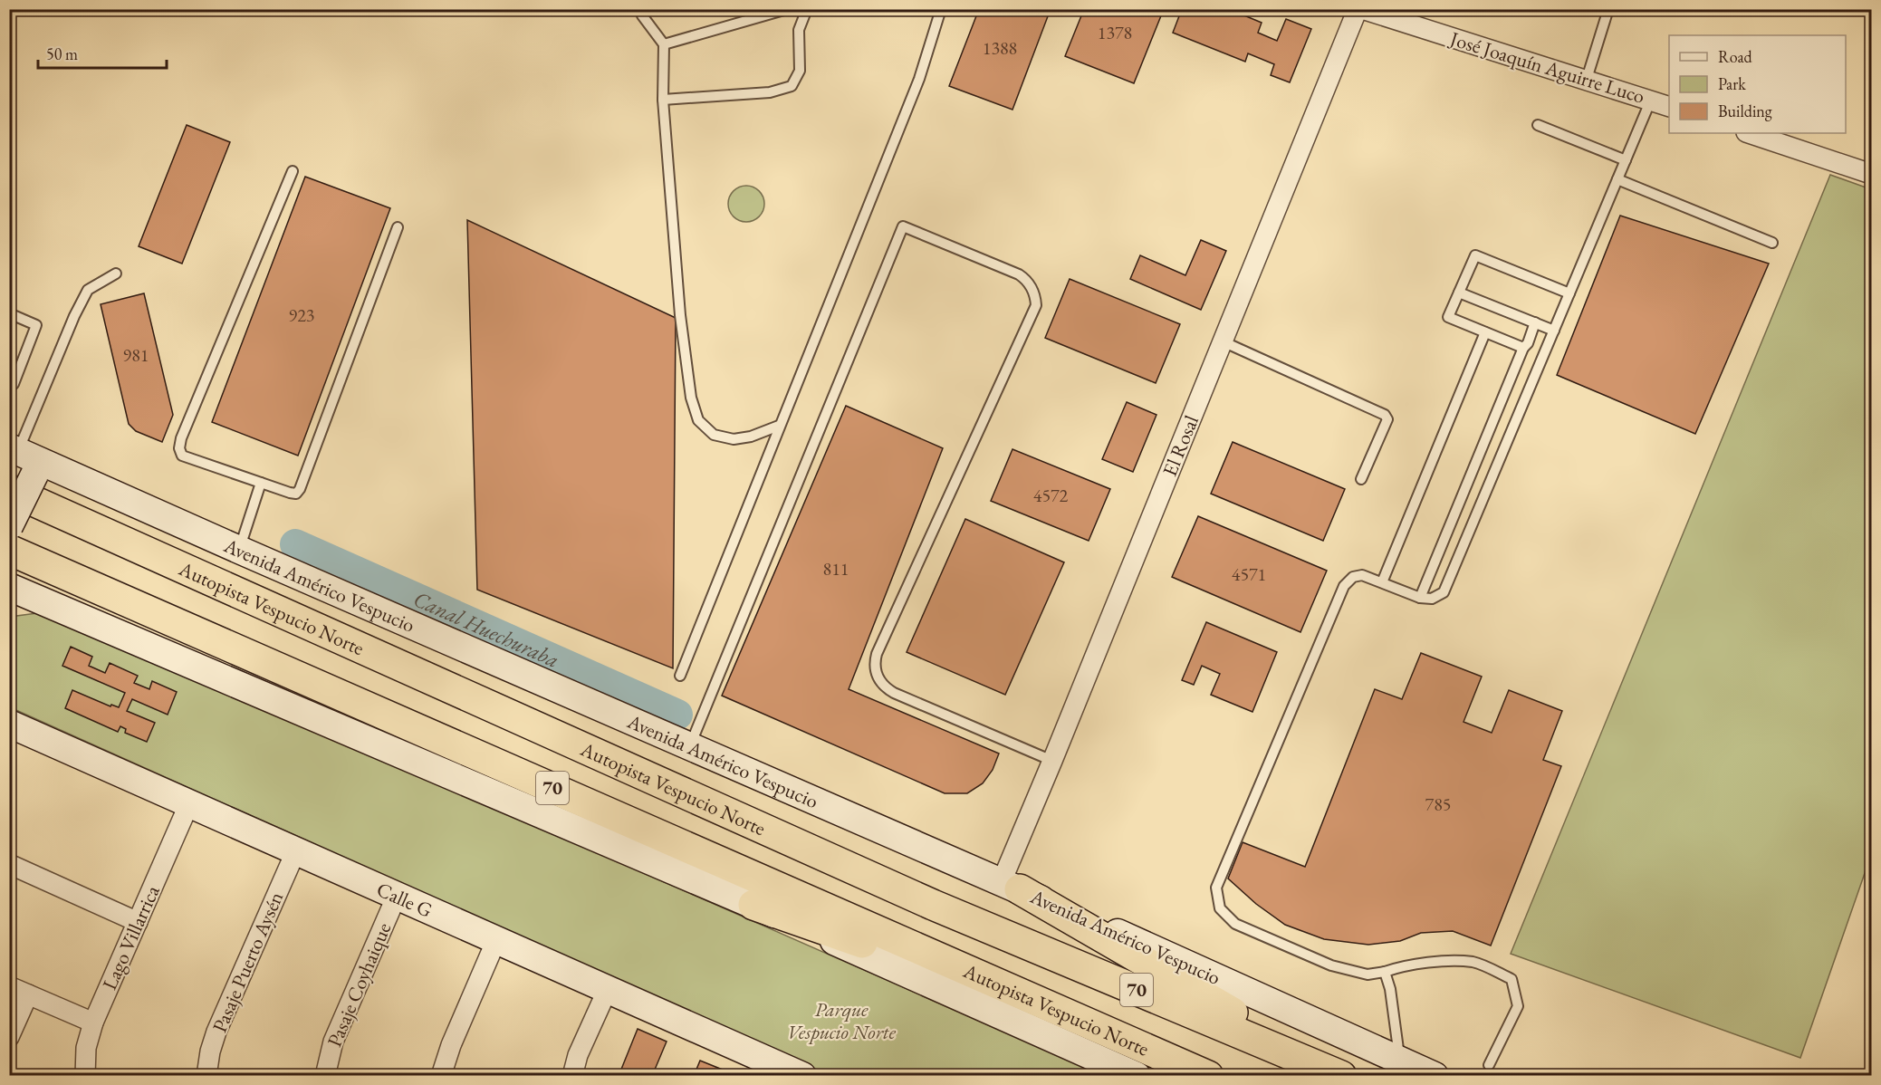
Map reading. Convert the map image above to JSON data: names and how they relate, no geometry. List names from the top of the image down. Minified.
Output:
{"streets":{"highway":["Autopista Vespucio Norte","70"],"main road":["Avenida Américo Vespucio","Calle G"],"street":["José Joaquín Aguirre Luco","El Rosal","Lago Villarrica","Pasaje Puerto Aysén","Pasaje Coyhaique"]},"crossings":[["El Rosal","Avenida Américo Vespucio"],["Calle G","Lago Villarrica"],["Calle G","Pasaje Puerto Aysén"],["Calle G","Pasaje Coyhaique"]],"water":["Canal Huechuraba"],"parks":["Parque Vespucio Norte"],"house_numbers":["1378","1388","923","981","4572","811","4571","785"],"legend":["Road","Park","Building"],"scale_bar":"50 m"}
